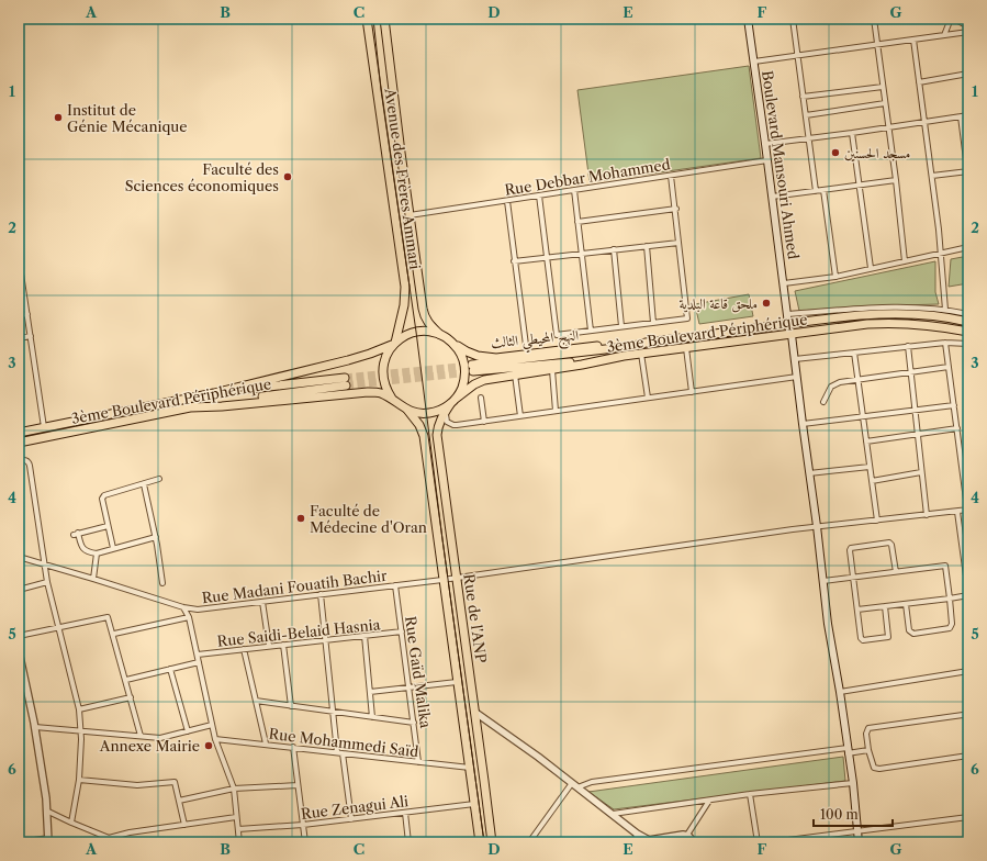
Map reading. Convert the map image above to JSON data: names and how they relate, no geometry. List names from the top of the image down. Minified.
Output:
{"streets":{"main road":["Boulevard Mansouri Ahmed","Avenue des Frères Ammari","3ème Boulevard Périphérique","النهج المحيطي الثالث","Rue de l'ANP"],"street":["Rue Debbar Mohammed","Rue Madani Fouatih Bachir","Rue Saidi-Belaid Hasnia","Rue Gaïd Malika","Rue Mohammedi Saïd","Rue Zenagui Ali"]},"crossings":[["Boulevard Mansouri Ahmed","Rue Debbar Mohammed"],["Boulevard Mansouri Ahmed","3ème Boulevard Périphérique"],["Rue Debbar Mohammed","Avenue des Frères Ammari"],["Avenue des Frères Ammari","3ème Boulevard Périphérique"],["Avenue des Frères Ammari","النهج المحيطي الثالث"],["Avenue des Frères Ammari","Rue de l'ANP"],["3ème Boulevard Périphérique","النهج المحيطي الثالث"],["3ème Boulevard Périphérique","Rue de l'ANP"],["النهج المحيطي الثالث","Rue de l'ANP"],["Rue Madani Fouatih Bachir","Rue de l'ANP"],["Rue Madani Fouatih Bachir","Rue Gaïd Malika"],["Rue de l'ANP","Rue Mohammedi Saïd"],["Rue de l'ANP","Rue Zenagui Ali"],["Rue Saidi-Belaid Hasnia","Rue Gaïd Malika"],["Rue Gaïd Malika","Rue Mohammedi Saïd"]],"places":["Institut de Génie Mécanique","مسجد الحسنين","Faculté des Sciences économiques","ملحق قاعة البلدية","Faculté de Médecine d'Oran","Annexe Mairie"],"scale_bar":"100 m","grid":{"columns":["A","B","C","D","E","F","G"],"rows":["1","2","3","4","5","6"]}}
